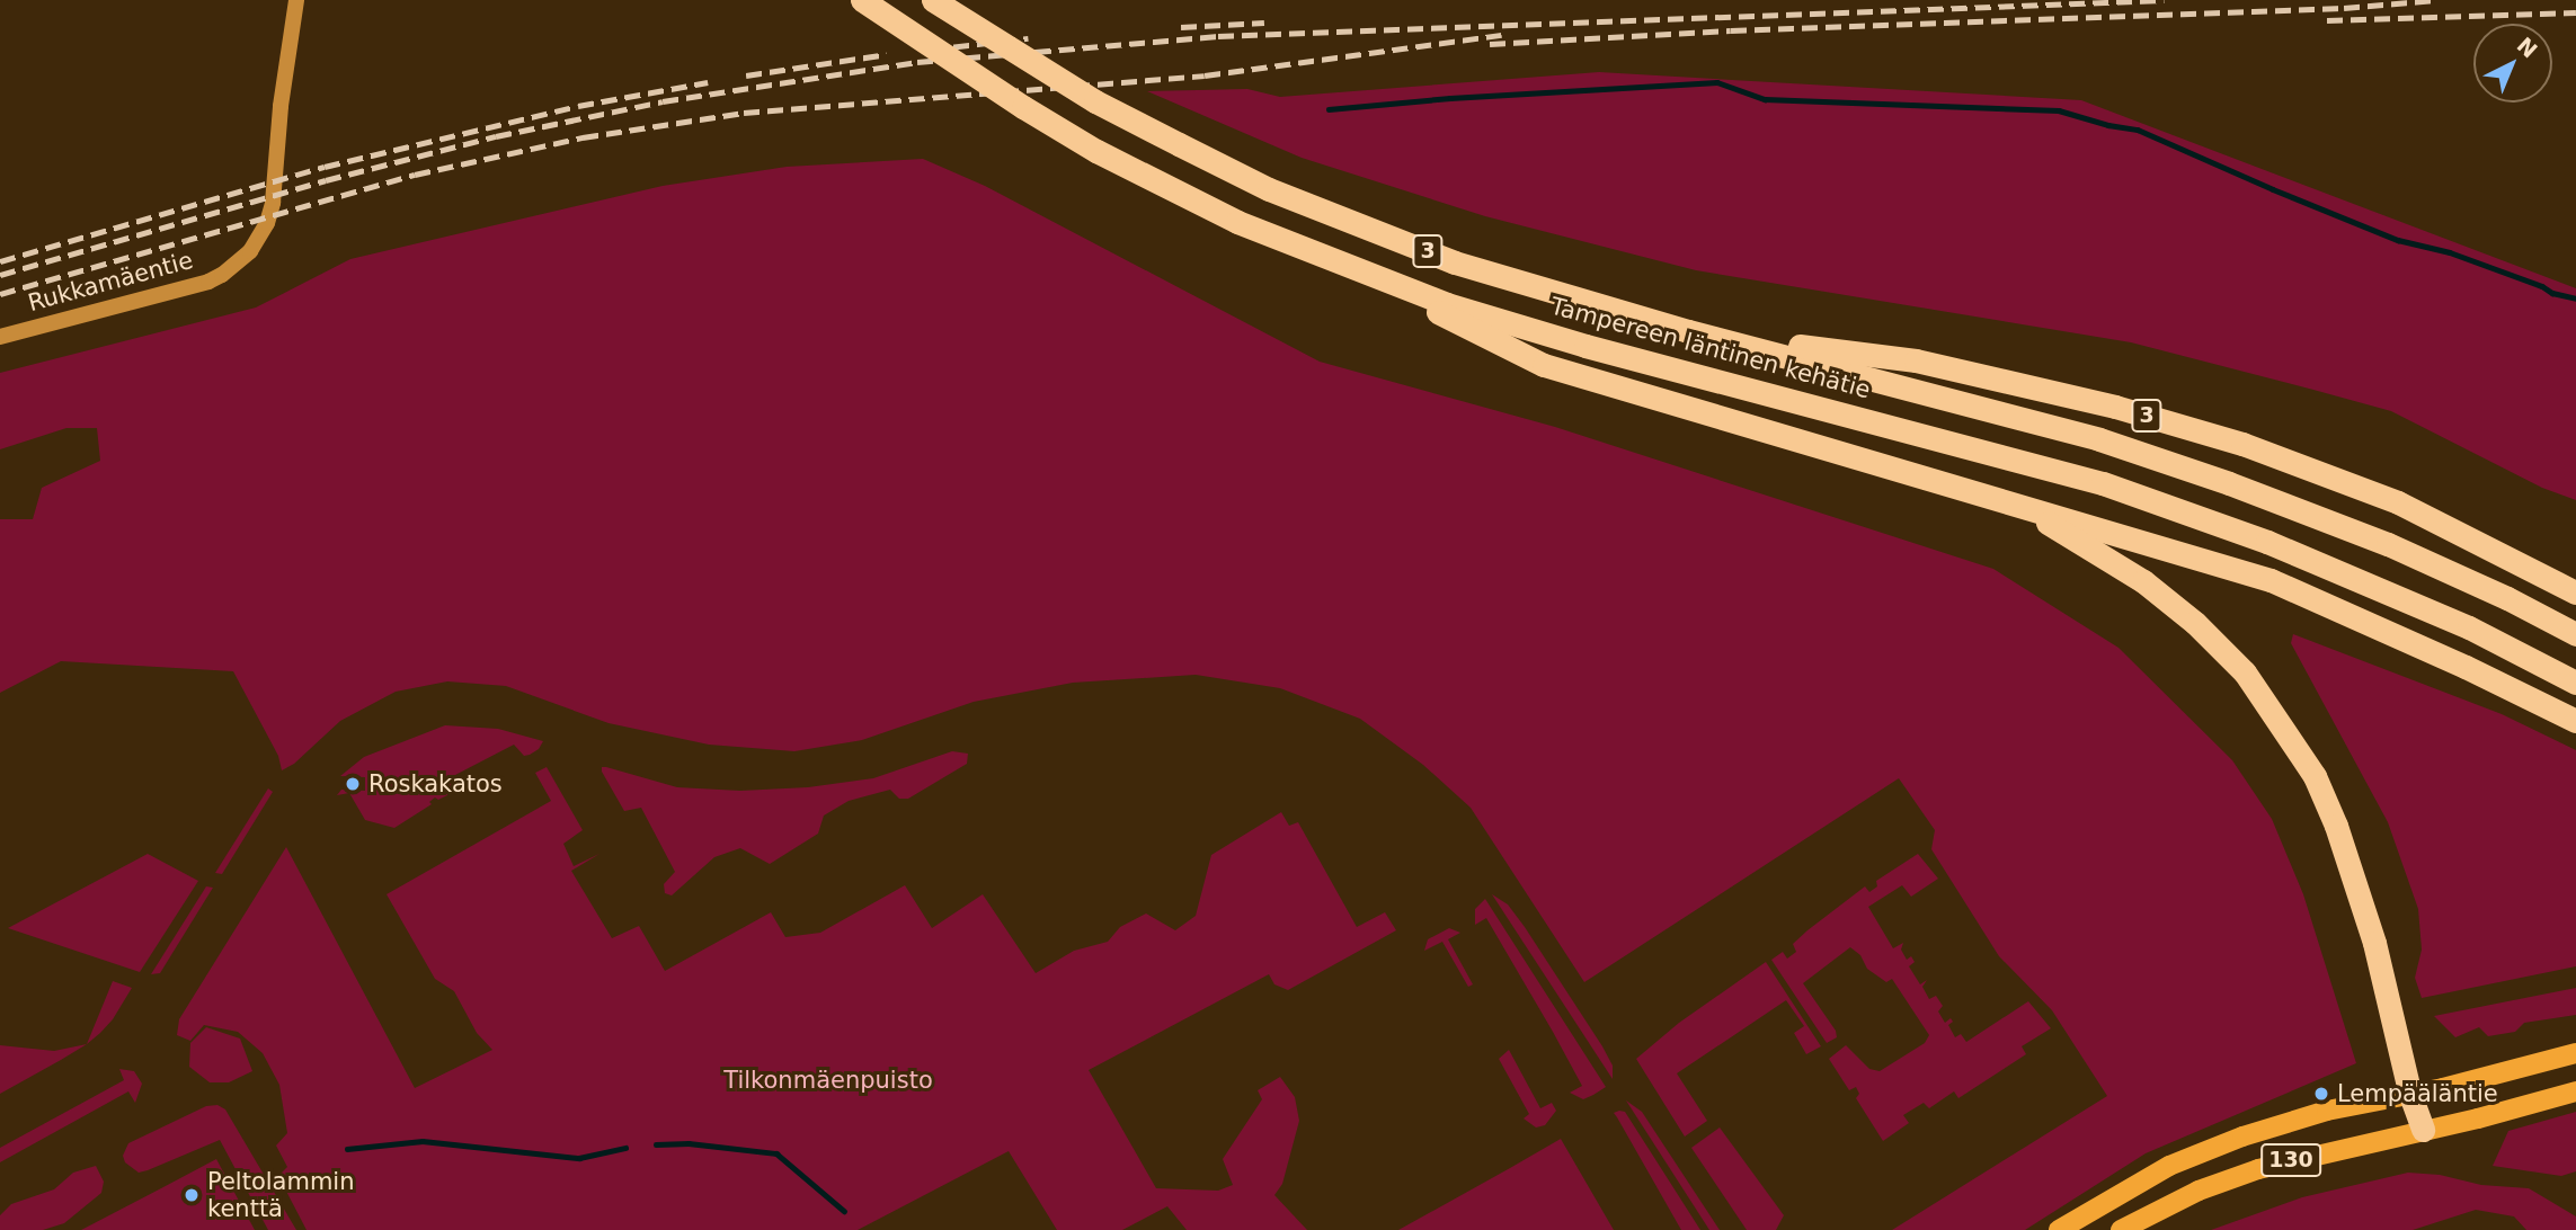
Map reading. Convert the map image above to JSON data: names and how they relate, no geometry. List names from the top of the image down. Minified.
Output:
{"streets":{"highway":["3","Tampereen läntinen kehätie"],"main road":["Rukkamäentie","130"]},"crossings":[["3","Tampereen läntinen kehätie"]],"parks":["Tilkonmäenpuisto"],"places":["Roskakatos","Lempääläntie","Peltolammin kenttä"],"north":"top right"}
